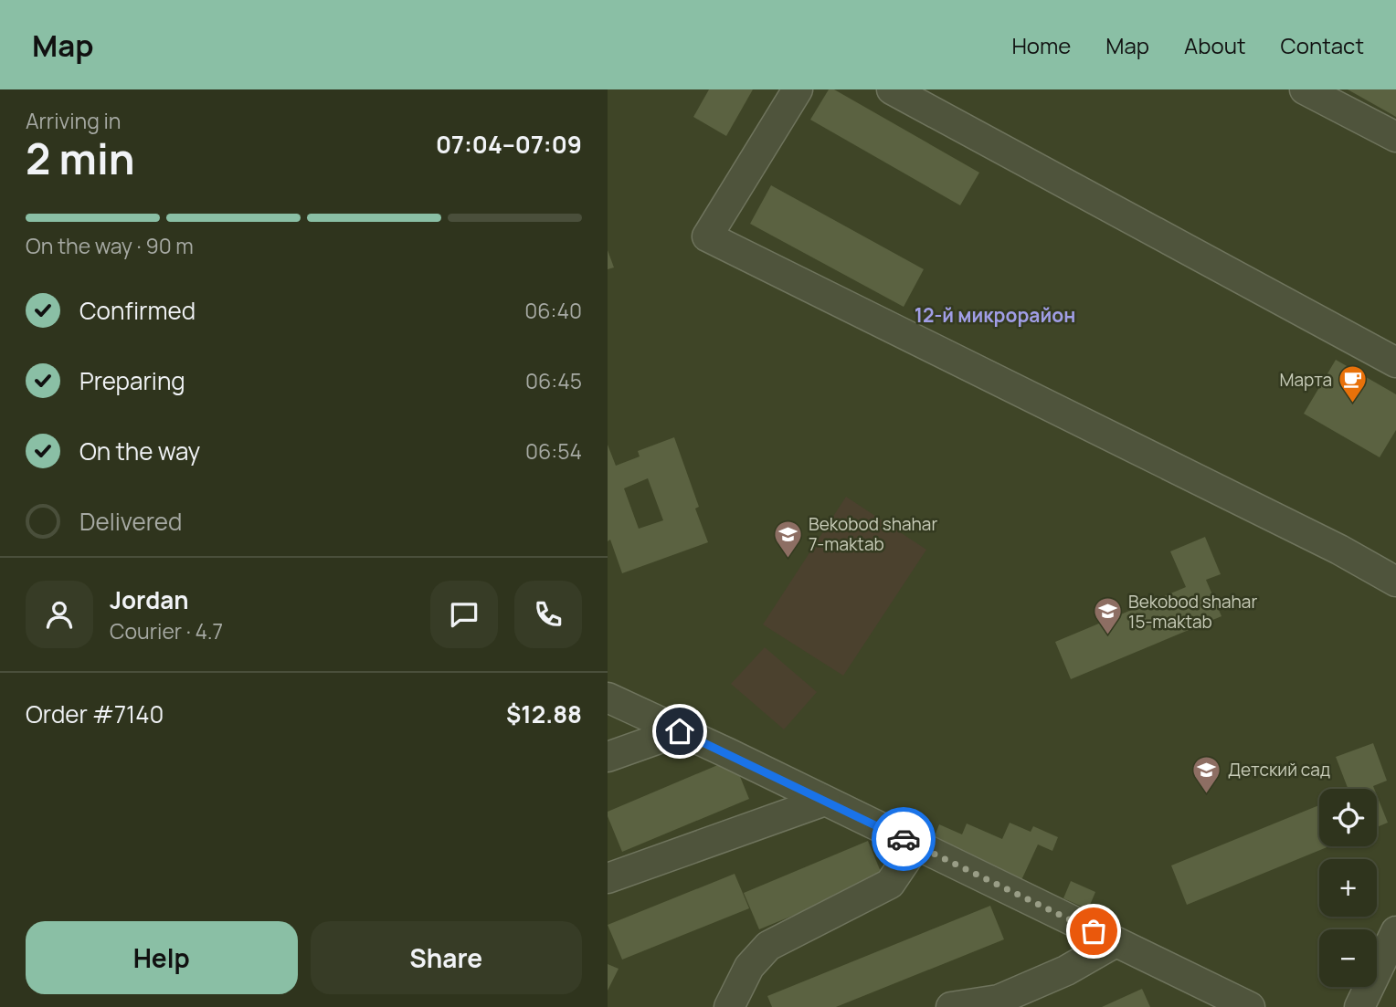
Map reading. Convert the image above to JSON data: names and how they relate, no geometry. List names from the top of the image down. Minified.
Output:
{"districts":["12-й микрорайон"],"places":{"cafe":["Марта"],"school or university":["Bekobod shahar 7-maktab","Bekobod shahar 15-maktab","Детский сад"]},"page":{"header":"Map","nav":["Home","Map","About","Contact"],"heading":["2 min","Arriving in","07:04–07:09"],"panel":["Jordan","Courier · 4.7","Order #7140","$12.88"],"bar":"On the way · 90 m","list":[["Confirmed","06:40"],["Preparing","06:45"],["On the way","06:54"],"Delivered"],"map_buttons":["+","−"],"buttons":["Help","Share"]}}
